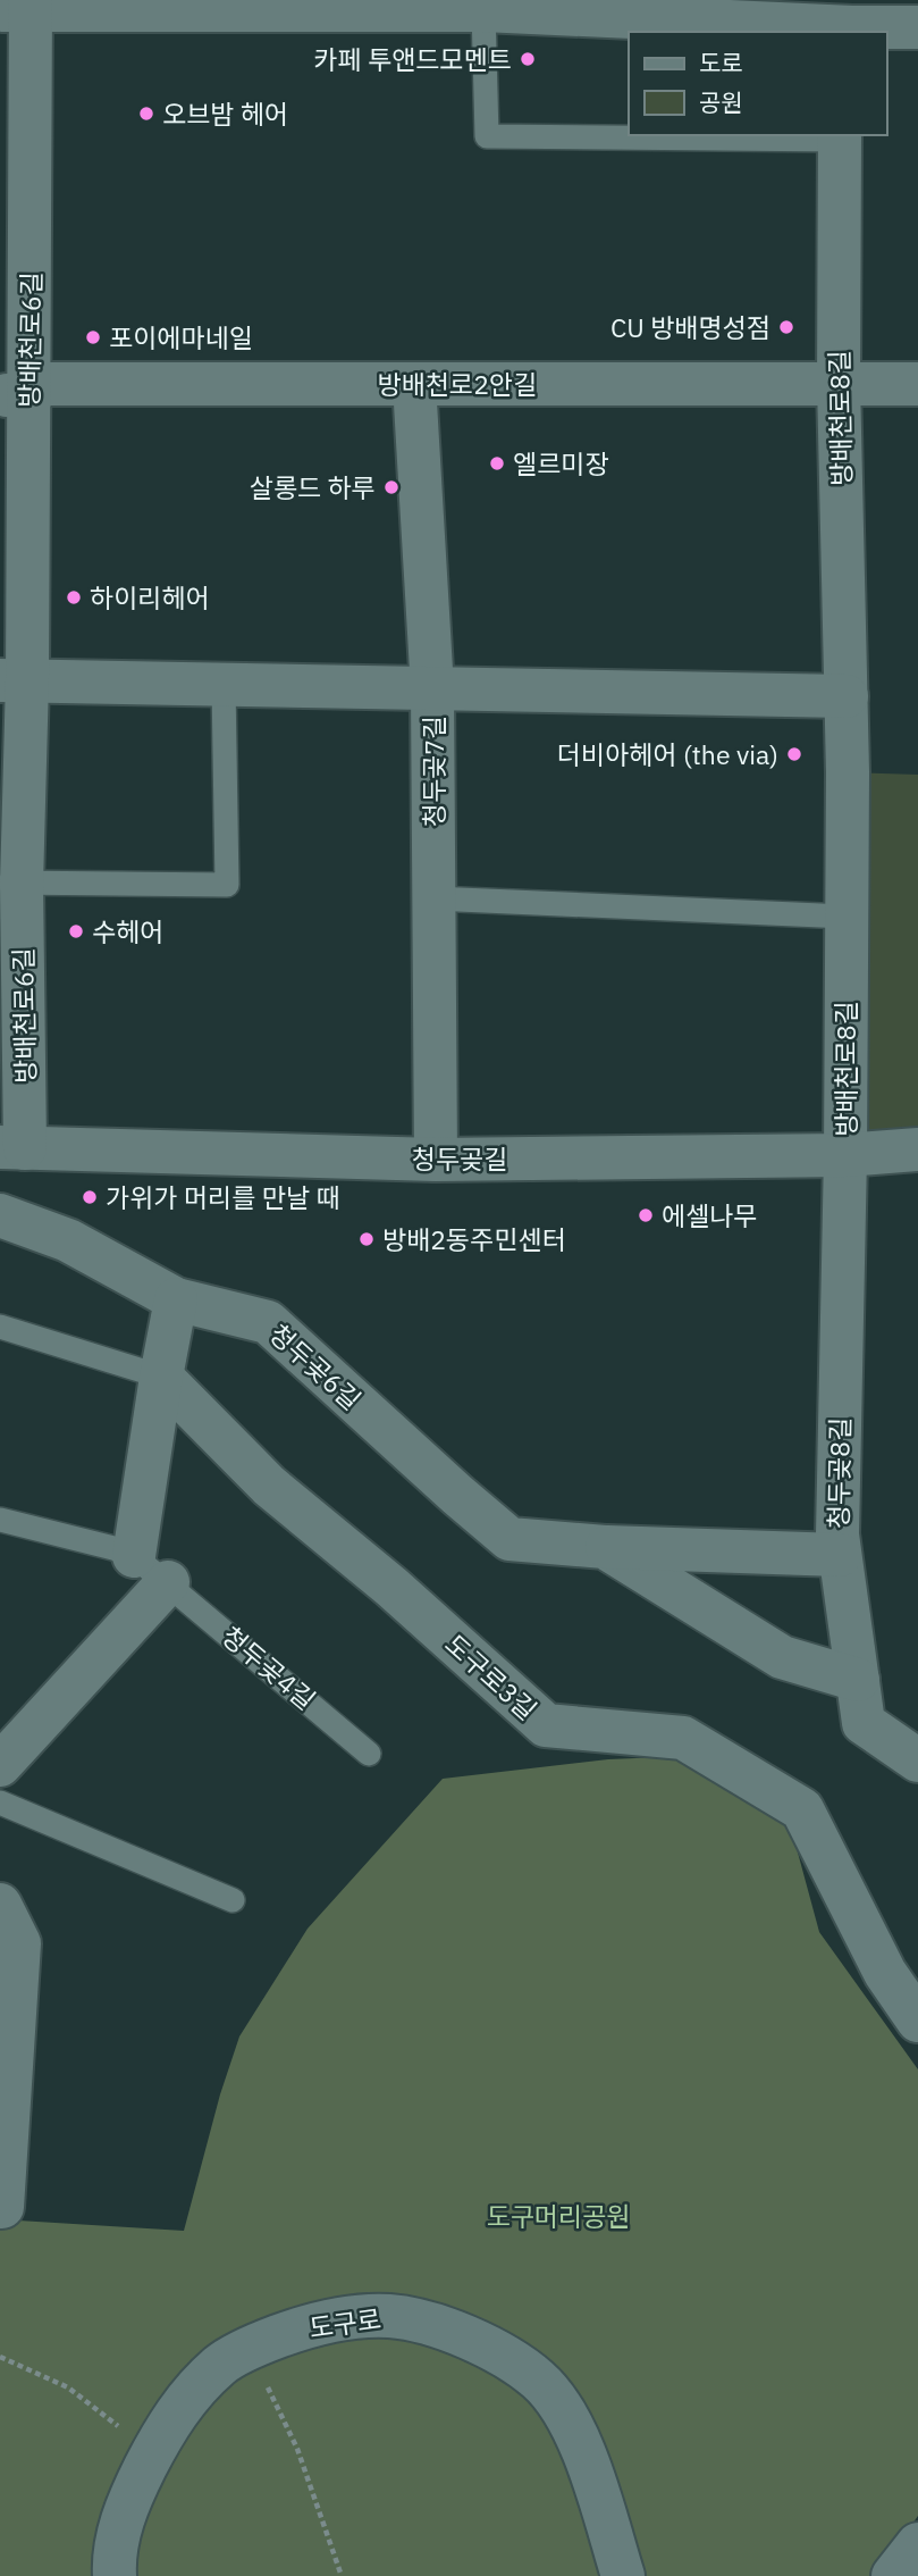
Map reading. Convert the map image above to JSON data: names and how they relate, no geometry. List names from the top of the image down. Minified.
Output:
{"streets":{"street":["방배천로6길","방배천로2안길","방배천로8길","청두곶7길","청두곶길","청두곶6길","청두곶8길","도구로3길","도구로"],"lane":["청두곶4길"]},"crossings":[["방배천로6길","방배천로2안길"],["방배천로6길","청두곶길"],["방배천로2안길","방배천로8길"],["방배천로2안길","청두곶7길"],["방배천로8길","청두곶길"],["방배천로8길","청두곶8길"],["청두곶7길","청두곶길"],["청두곶길","청두곶8길"],["청두곶6길","청두곶8길"]],"parks":["도구머리공원"],"places":["카페 투앤드모멘트","오브밤 헤어","CU 방배명성점","포이에마네일","엘르미장","살롱드 하루","하이리헤어","더비아헤어 (the via)","수헤어","가위가 머리를 만날 때","에셀나무","방배2동주민센터"],"legend":["도로","공원"]}
